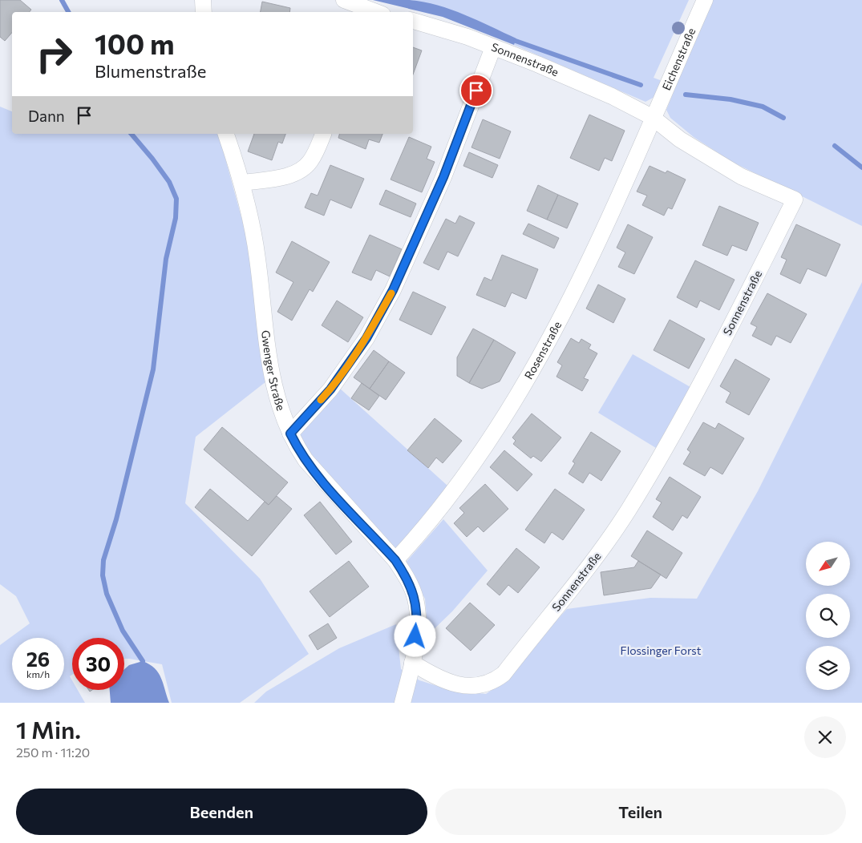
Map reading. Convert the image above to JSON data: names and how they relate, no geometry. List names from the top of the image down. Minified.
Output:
{"streets":{"street":["Eichenstraße","Sonnenstraße","Rosenstraße","Gwenger Straße"]},"crossings":[["Eichenstraße","Sonnenstraße"],["Eichenstraße","Rosenstraße"],["Sonnenstraße","Rosenstraße"],["Sonnenstraße","Gwenger Straße"],["Rosenstraße","Gwenger Straße"]],"parks":["Flossinger Forst"],"north":"bottom left","page":{"turn":["100 m","Blumenstraße"],"then":"Dann","speed":"26 km/h","limit":"30","heading":["1 Min.","250 m · 11:20"],"buttons":["Beenden","Teilen"]}}
